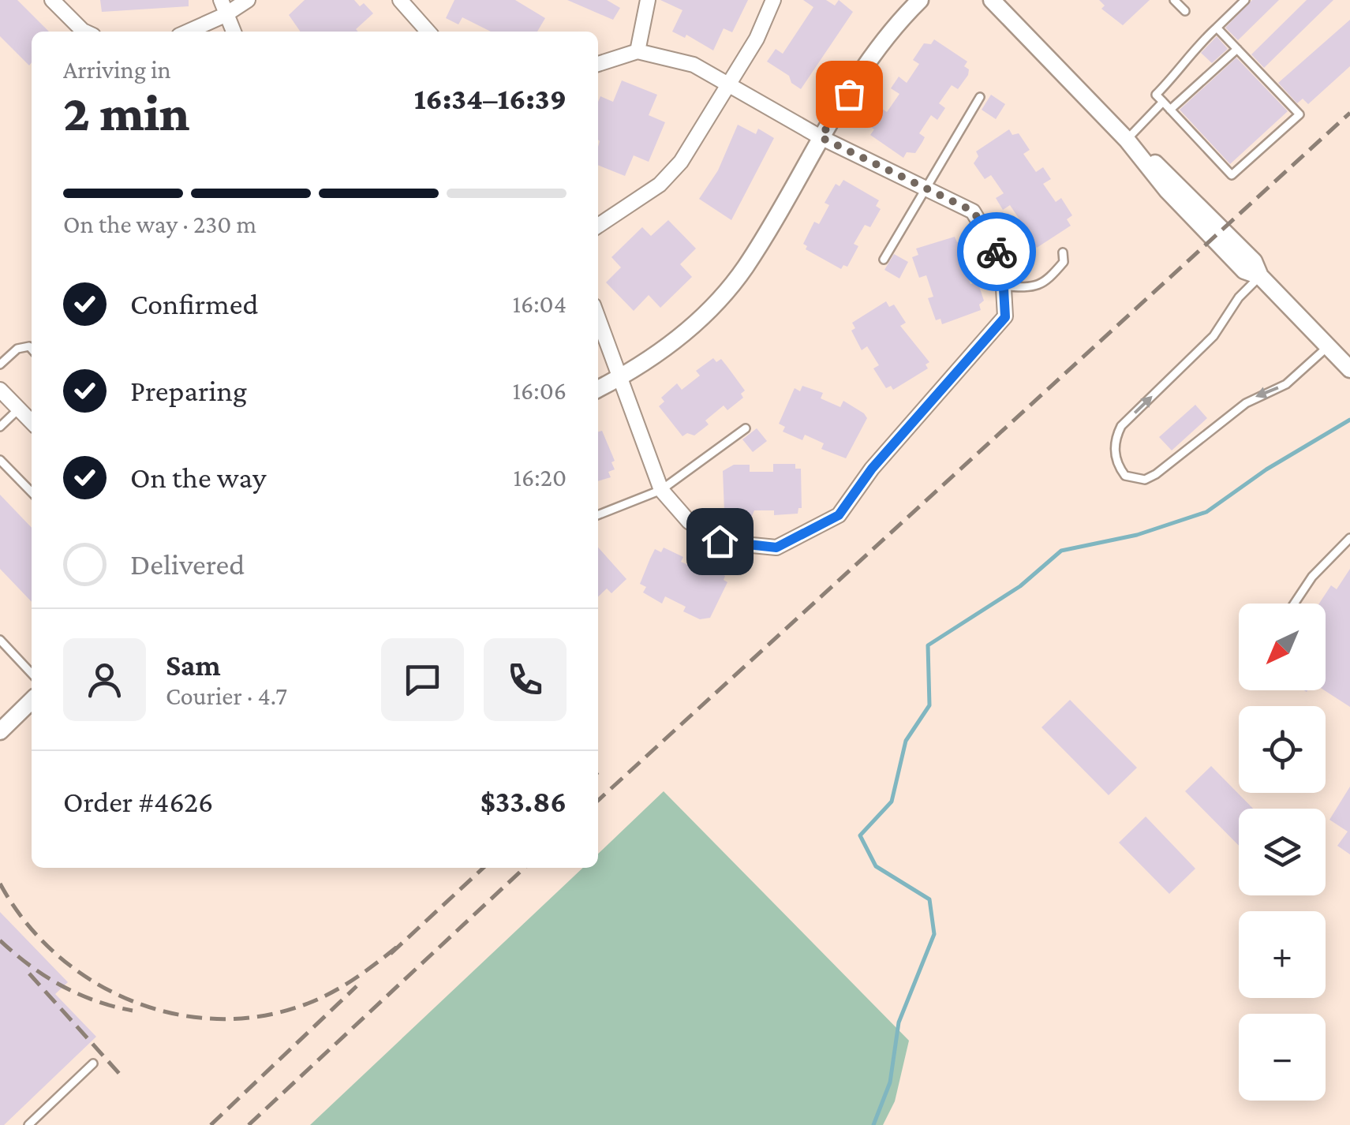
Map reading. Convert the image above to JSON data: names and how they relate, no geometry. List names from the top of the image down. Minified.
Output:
{"north":"bottom left","page":{"heading":["2 min","Arriving in","16:34–16:39"],"panel":["Sam","Courier · 4.7","Order #4626","$33.86"],"bar":"On the way · 230 m","list":[["Confirmed","16:04"],["Preparing","16:06"],["On the way","16:20"],"Delivered"],"map_buttons":["+","−"]}}
